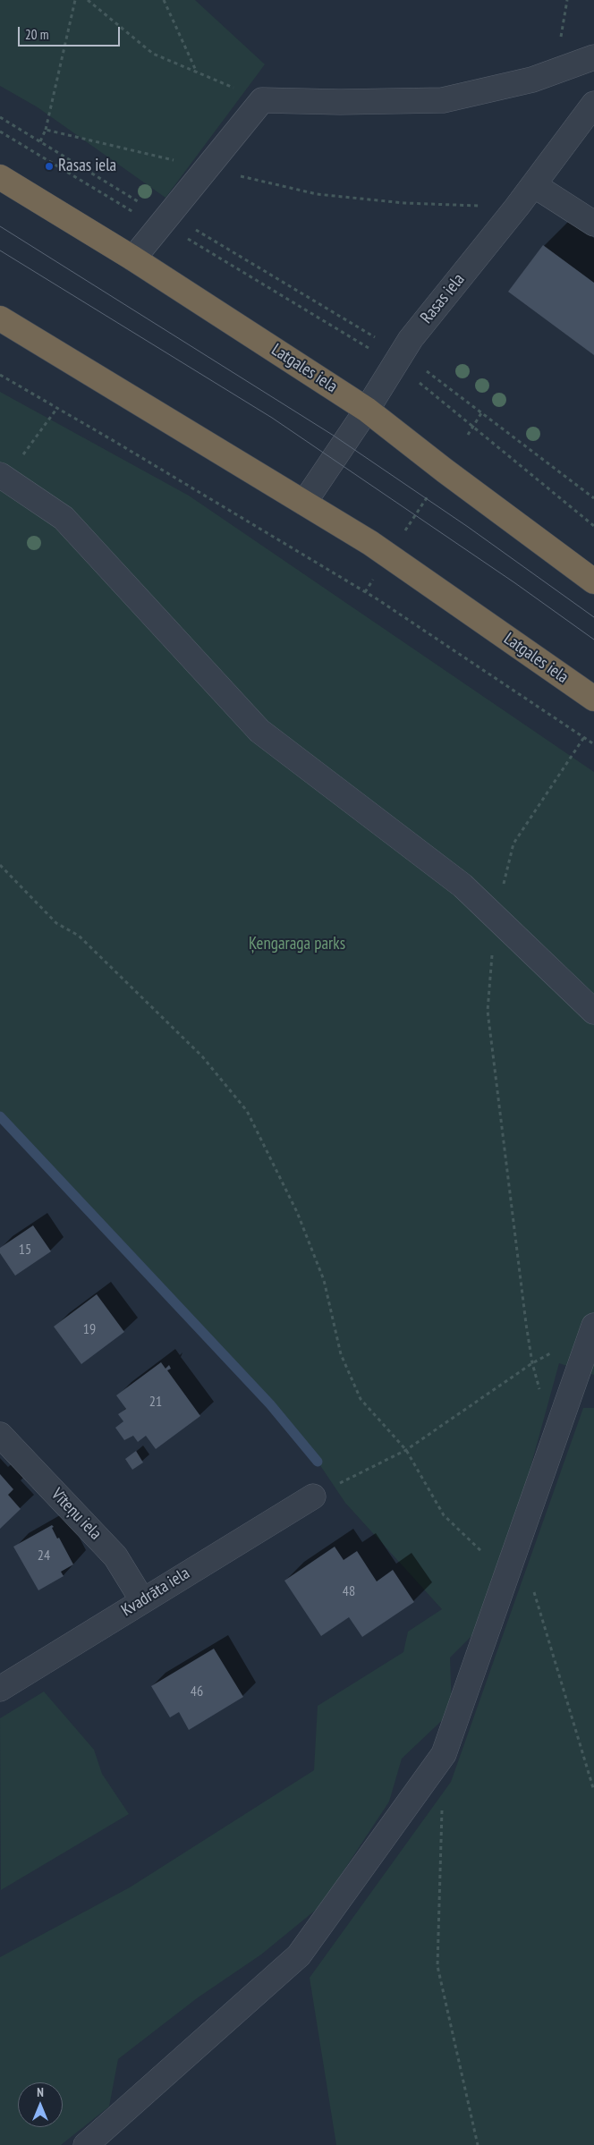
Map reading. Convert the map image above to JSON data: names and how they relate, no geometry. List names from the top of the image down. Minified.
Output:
{"streets":{"highway":["Latgales iela"],"street":["Rasas iela","Vīteņu iela","Kvadrāta iela"]},"crossings":[["Rasas iela","Latgales iela"],["Vīteņu iela","Kvadrāta iela"]],"parks":["Ķengaraga parks"],"places":["Rasas iela"],"house_numbers":["15","19","21","24","48","46"],"scale_bar":"20 m","north":"top"}
